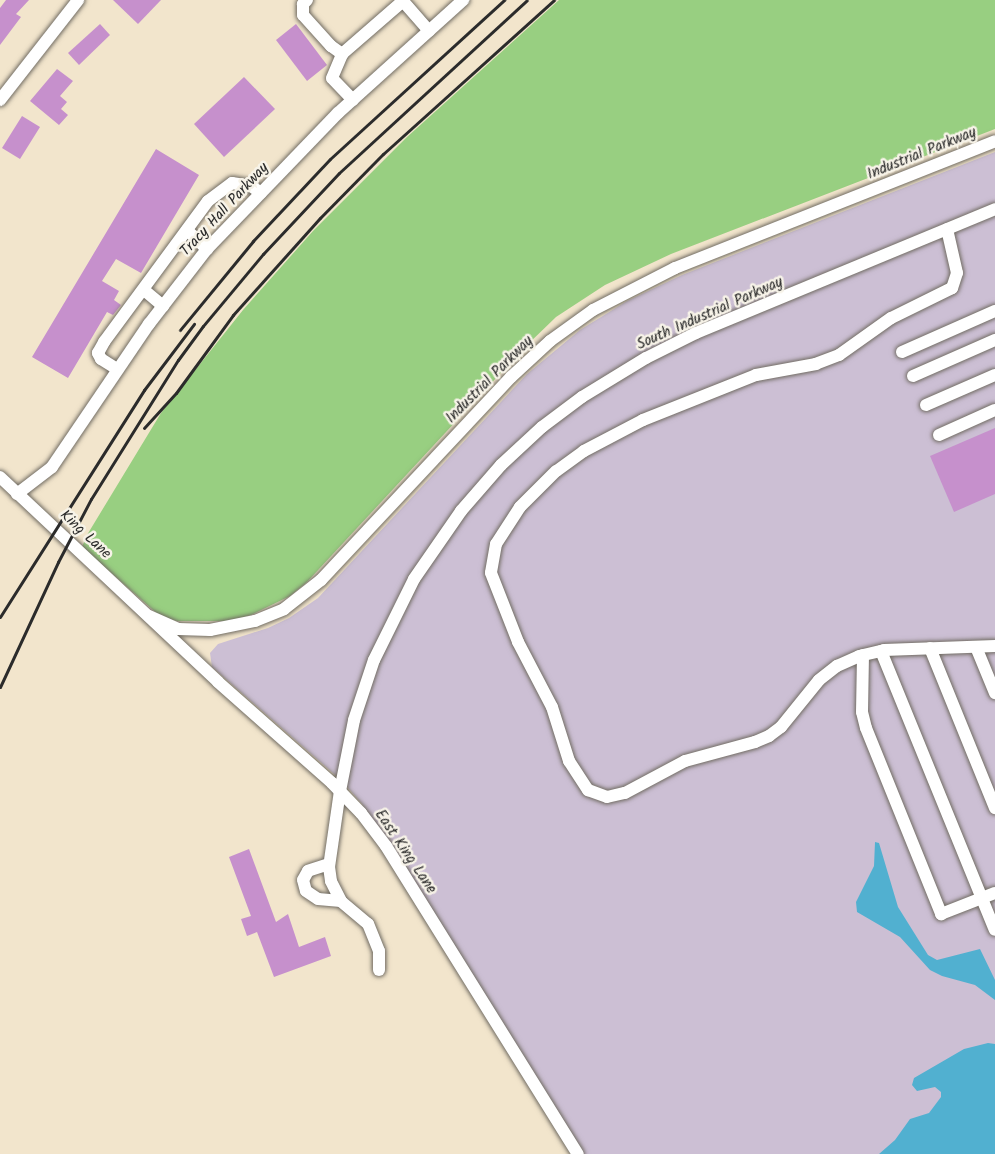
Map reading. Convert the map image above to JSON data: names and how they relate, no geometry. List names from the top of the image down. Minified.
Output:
{"streets":{"street":["Industrial Parkway","Tracy Hall Parkway","South Industrial Parkway","King Lane","East King Lane"]},"crossings":[["Industrial Parkway","King Lane"],["Industrial Parkway","East King Lane"],["Tracy Hall Parkway","King Lane"],["South Industrial Parkway","East King Lane"],["King Lane","East King Lane"]]}
